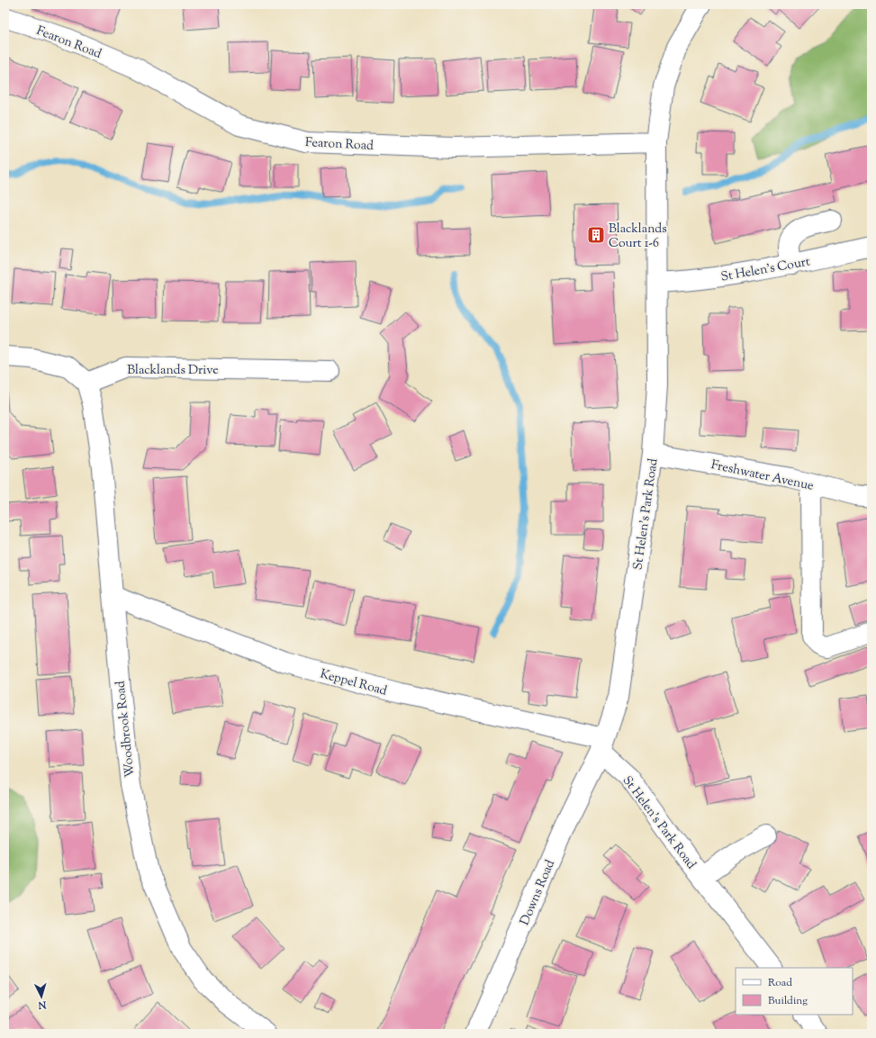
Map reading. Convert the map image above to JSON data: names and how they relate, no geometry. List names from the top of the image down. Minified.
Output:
{"streets":{"street":["Fearon Road","St Helen's Court","Blacklands Drive","Freshwater Avenue","St Helen's Park Road","Keppel Road","Woodbrook Road","Downs Road"]},"crossings":[["Fearon Road","St Helen's Park Road"],["St Helen's Court","St Helen's Park Road"],["Blacklands Drive","Woodbrook Road"],["Freshwater Avenue","St Helen's Park Road"],["St Helen's Park Road","Keppel Road"],["St Helen's Park Road","Downs Road"],["Keppel Road","Woodbrook Road"],["Keppel Road","Downs Road"]],"places":{"building":["Blacklands Court 1-6"]},"legend":["Road","Building"],"north":"bottom"}
